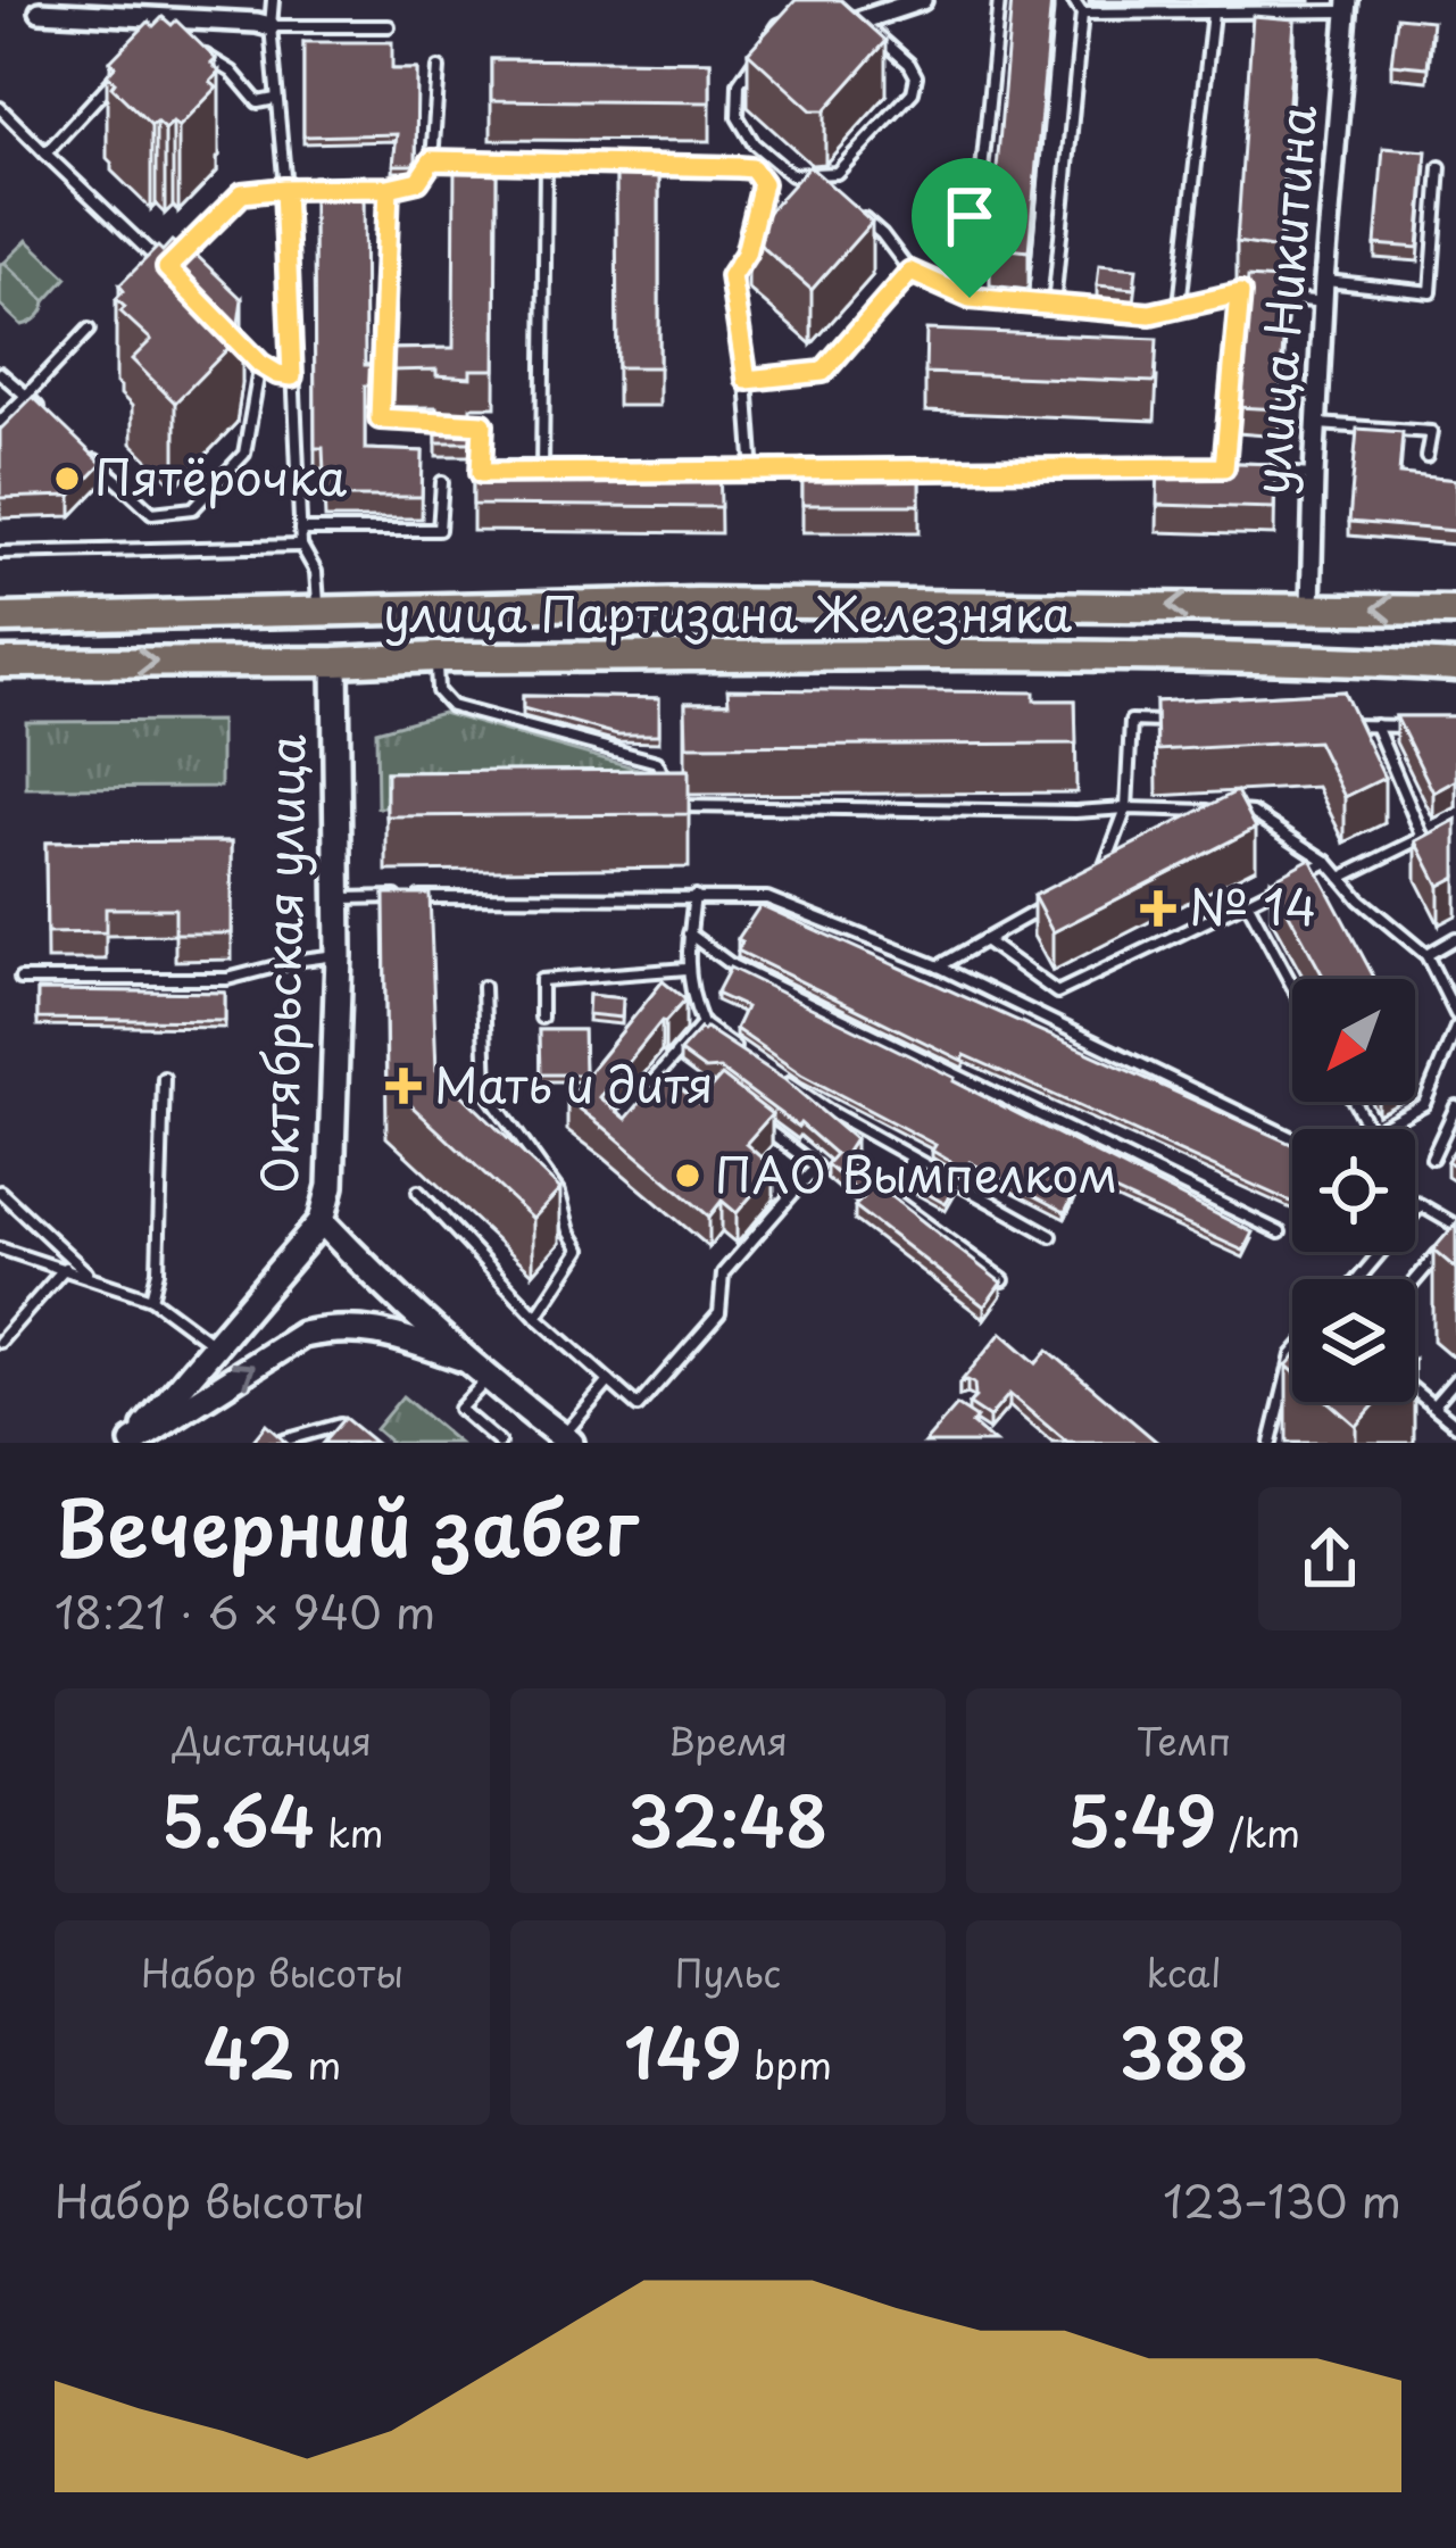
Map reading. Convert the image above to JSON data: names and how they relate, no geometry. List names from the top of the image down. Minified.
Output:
{"streets":{"main road":["улица Партизана Железняка","Октябрьская улица"],"street":["улица Никитина"]},"crossings":[["улица Никитина","улица Партизана Железняка"],["улица Партизана Железняка","Октябрьская улица"]],"places":{"other":["Пятёрочка","ПАО Вымпелком"],"health":["№ 14","Мать и дитя"]},"north":"bottom left","page":{"heading":["Вечерний забег","18:21 · 6 × 940 m"],"stats":[["Дистанция","5.64 km"],["Время","32:48"],["Темп","5:49 /km"],["Набор высоты","42 m"],["Пульс","149 bpm"],["kcal","388"]],"chart":["Набор высоты","123–130 m"]}}
